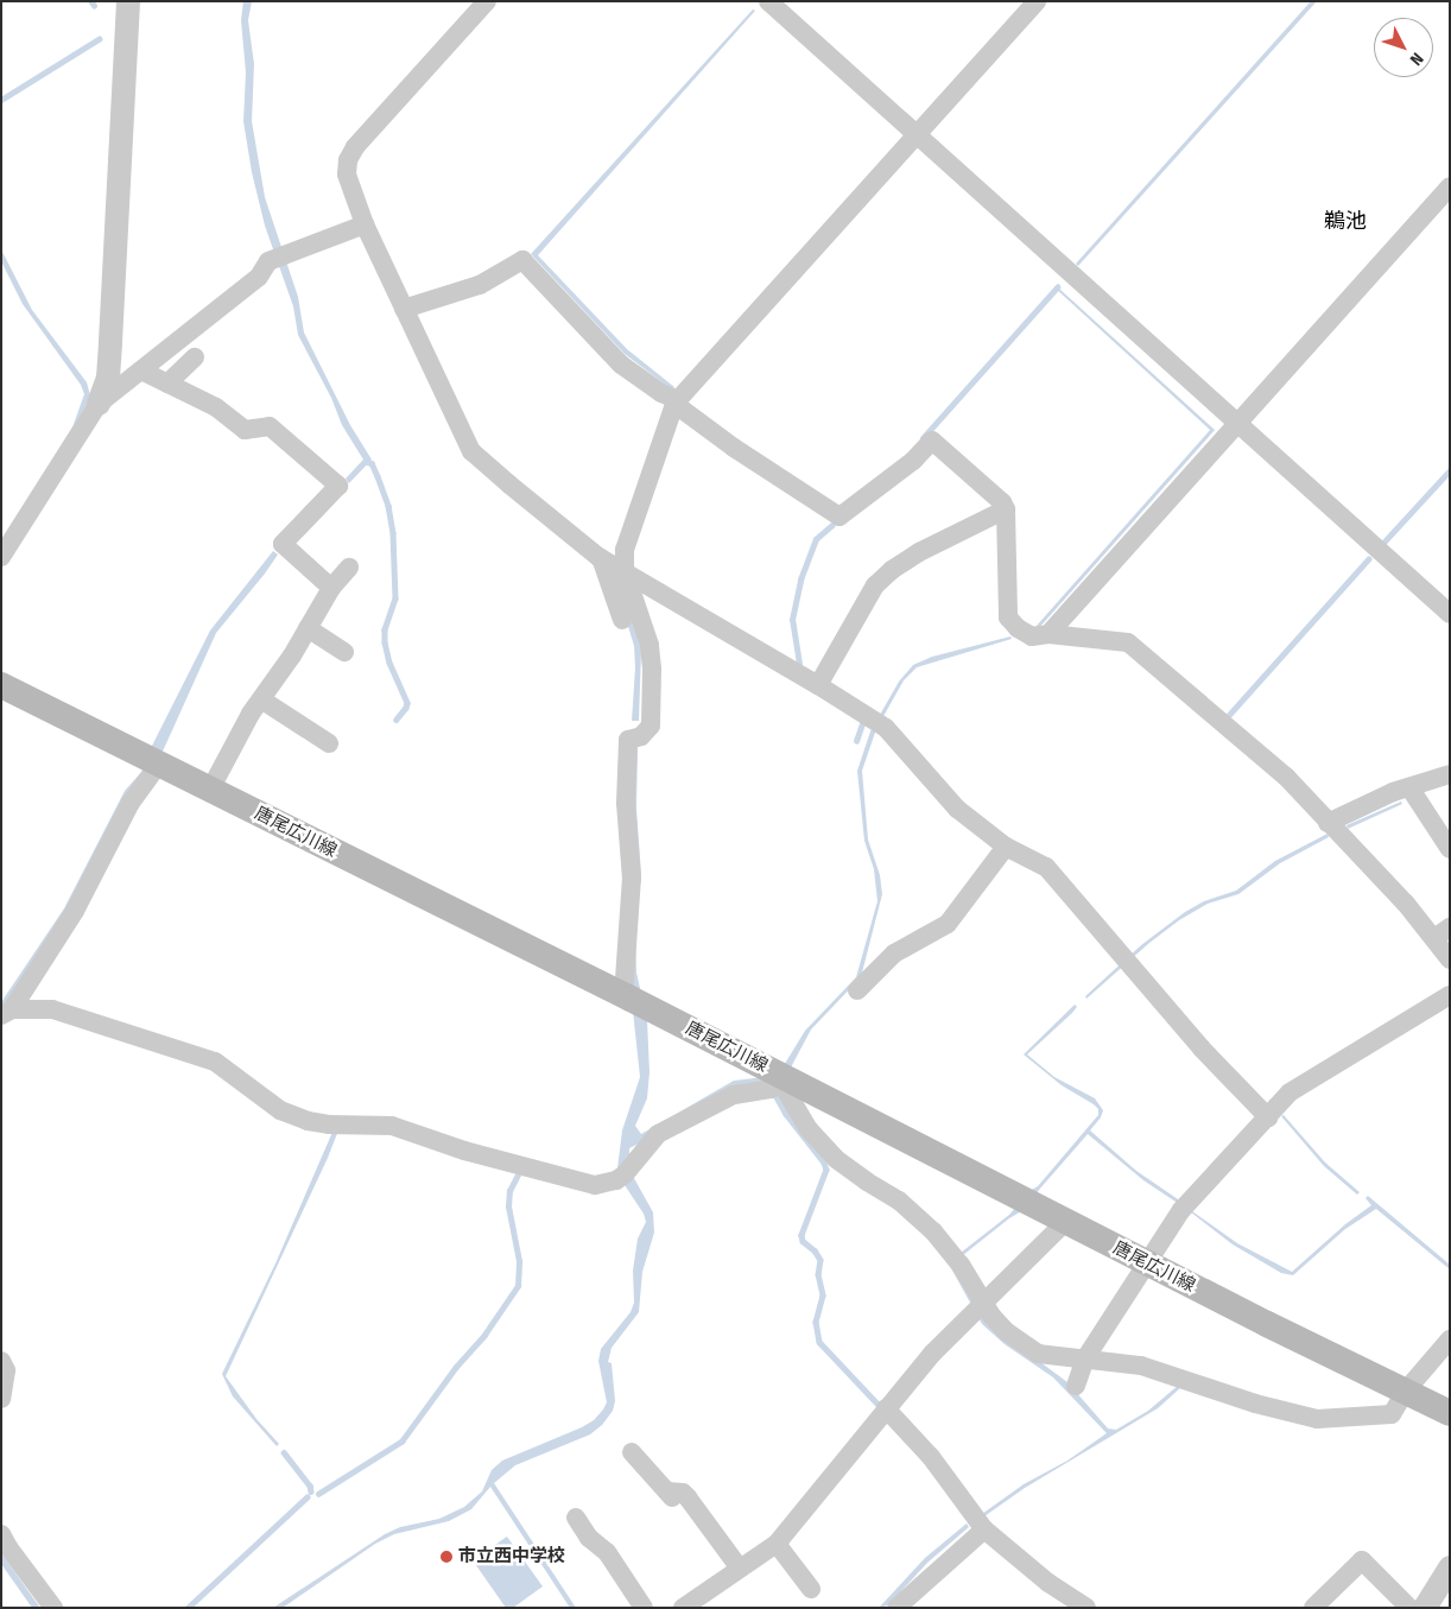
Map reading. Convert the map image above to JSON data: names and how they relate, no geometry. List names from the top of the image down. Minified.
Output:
{"streets":{"main road":["唐尾広川線"]},"districts":["鵜池"],"places":["市立西中学校"],"north":"bottom right"}
